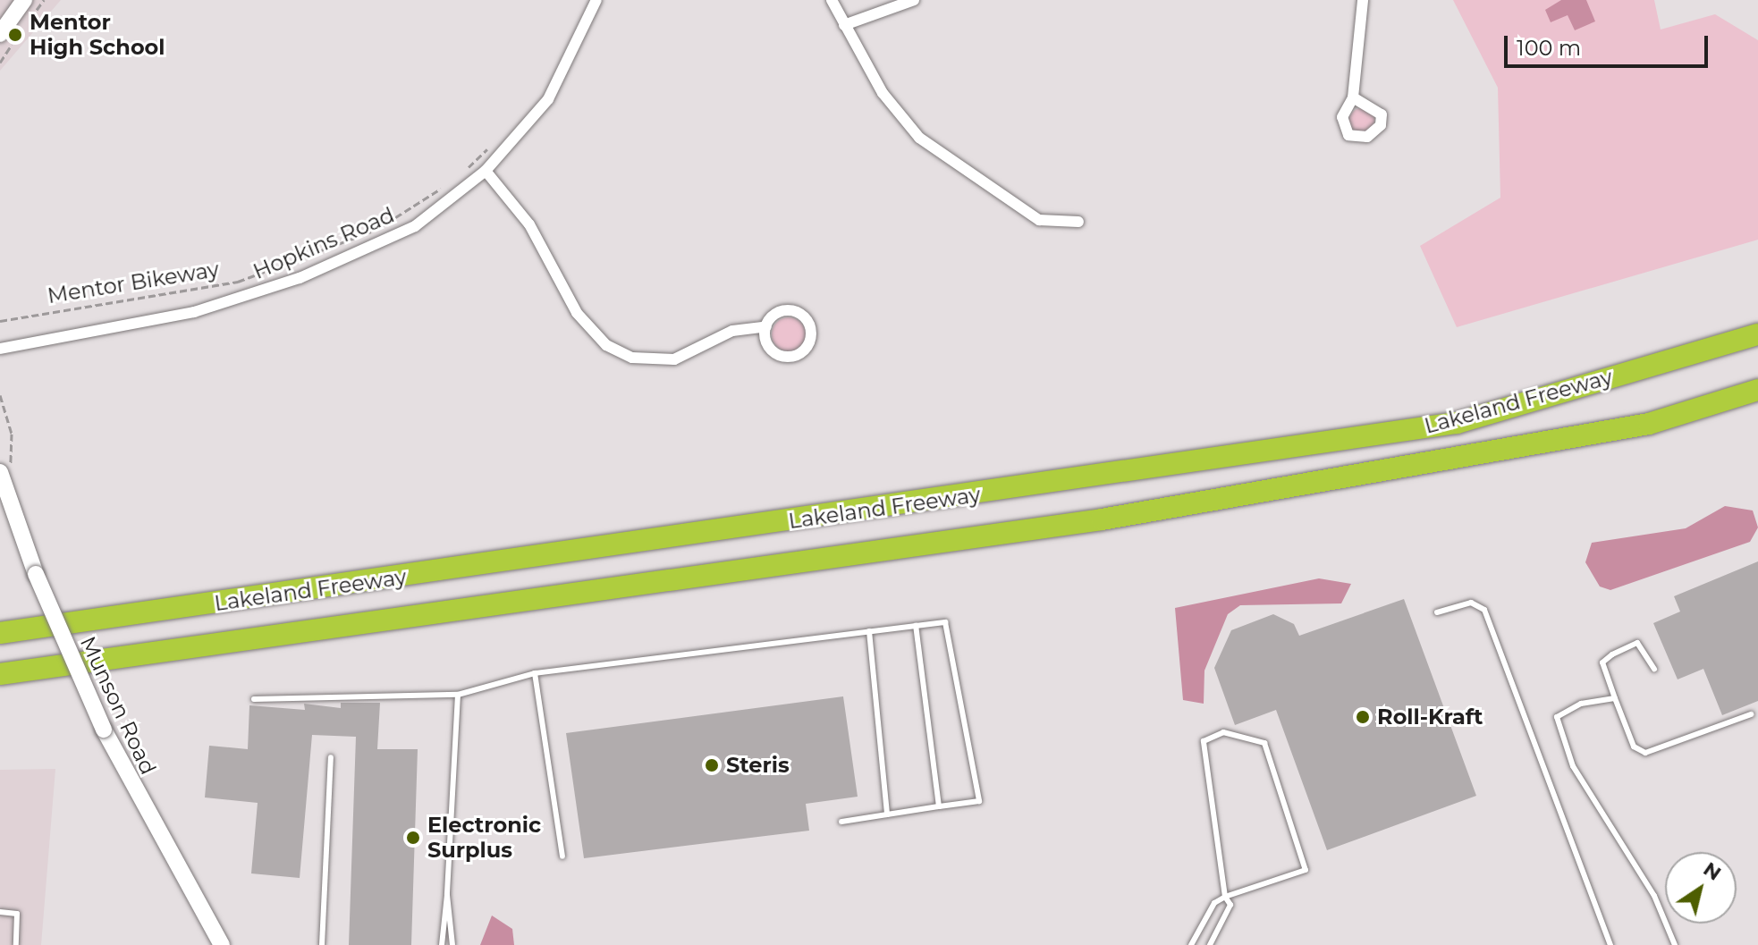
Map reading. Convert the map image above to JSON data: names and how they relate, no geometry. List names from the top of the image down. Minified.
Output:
{"streets":{"highway":["Lakeland Freeway"],"street":["Hopkins Road","Munson Road"],"path":["Mentor Bikeway"]},"places":["Mentor High School","Roll-Kraft","Steris","Electronic Surplus"],"scale_bar":"100 m","north":"top right"}
